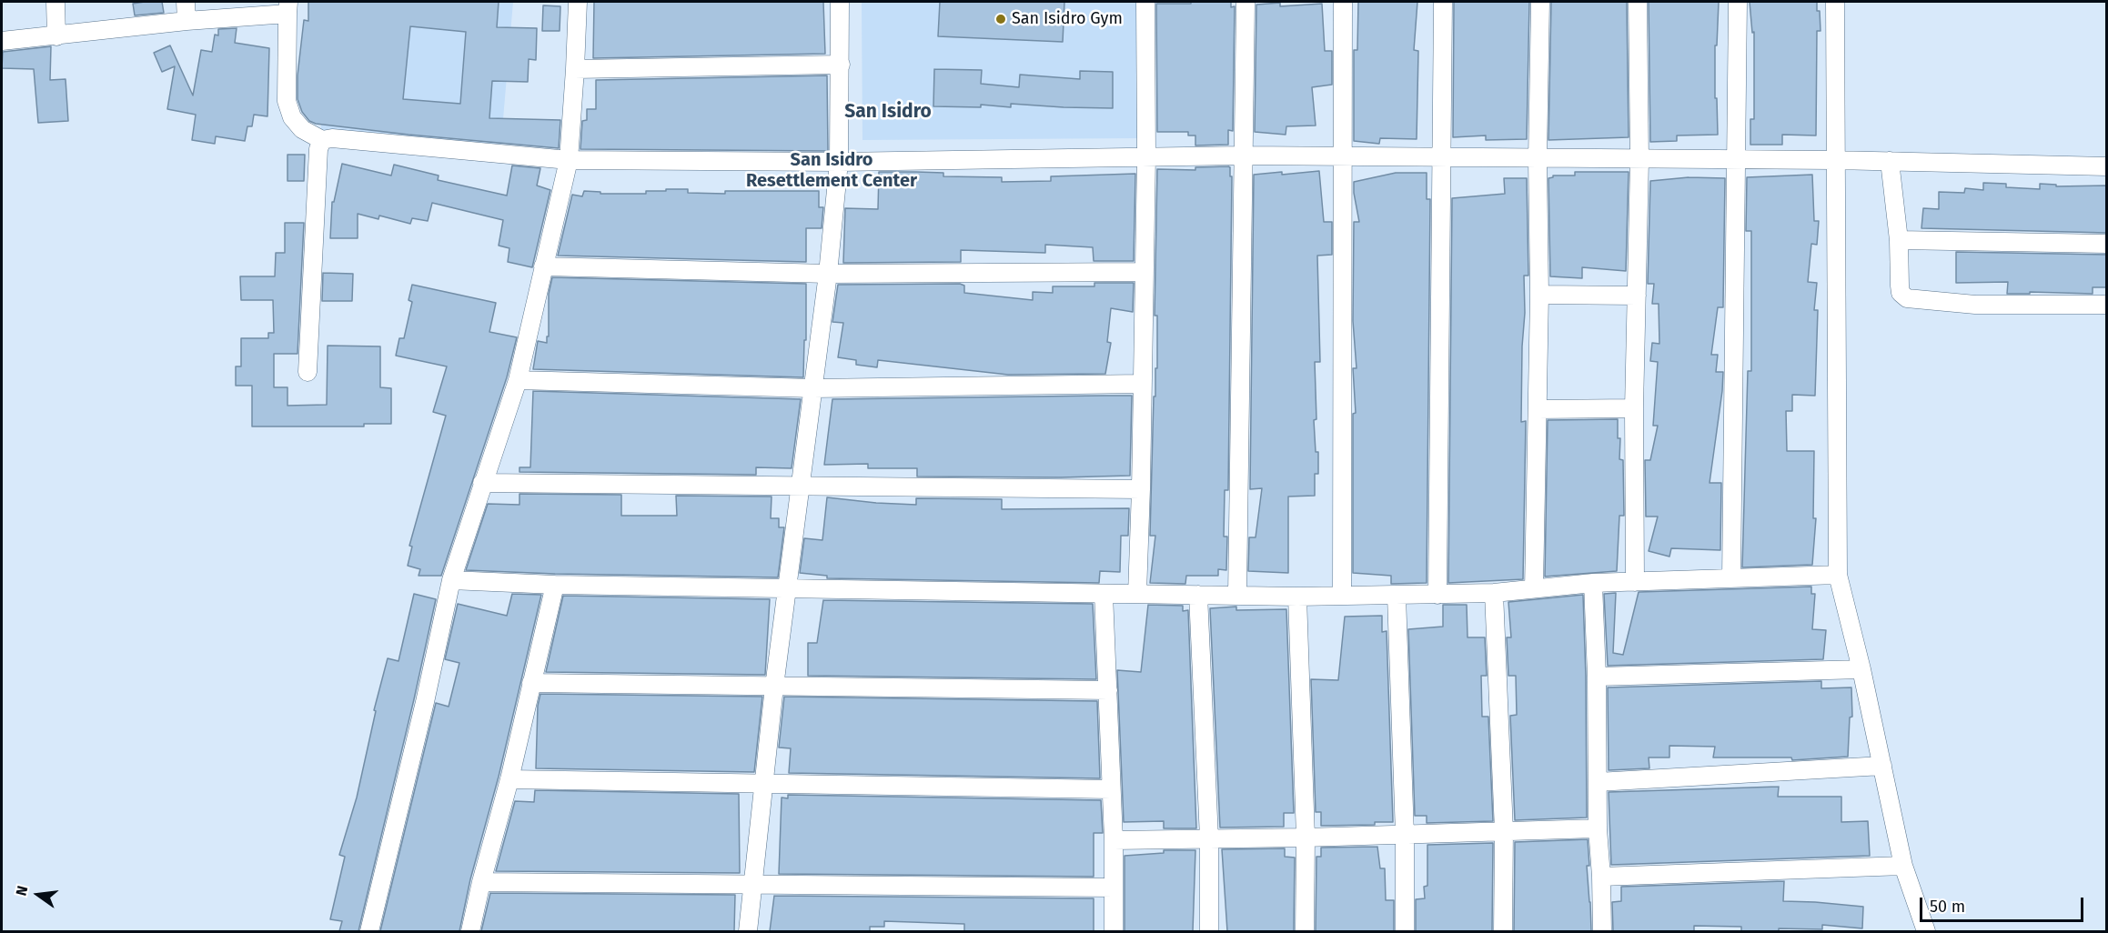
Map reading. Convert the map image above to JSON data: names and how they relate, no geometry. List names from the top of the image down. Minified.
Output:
{"districts":["San Isidro","San Isidro Resettlement Center"],"places":["San Isidro Gym"],"scale_bar":"50 m","north":"left"}
